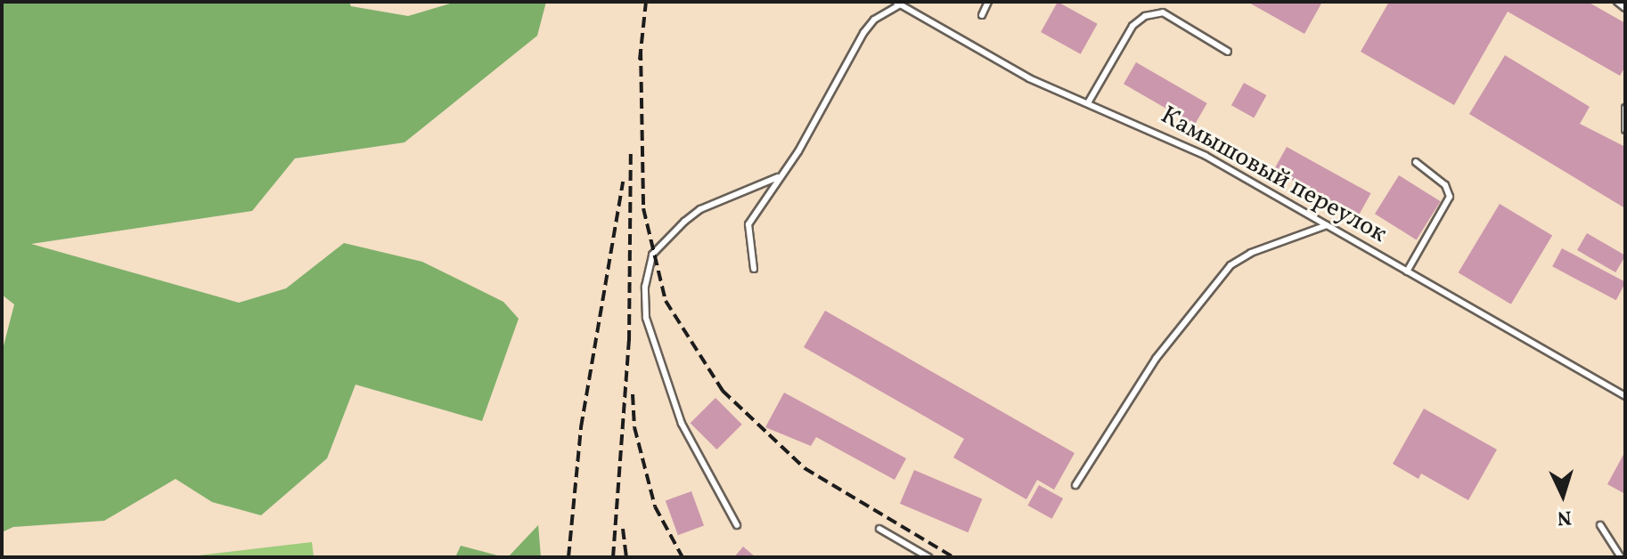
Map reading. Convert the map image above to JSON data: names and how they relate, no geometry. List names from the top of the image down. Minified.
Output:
{"streets":{"lane":["Камышовый переулок"]},"north":"bottom"}
